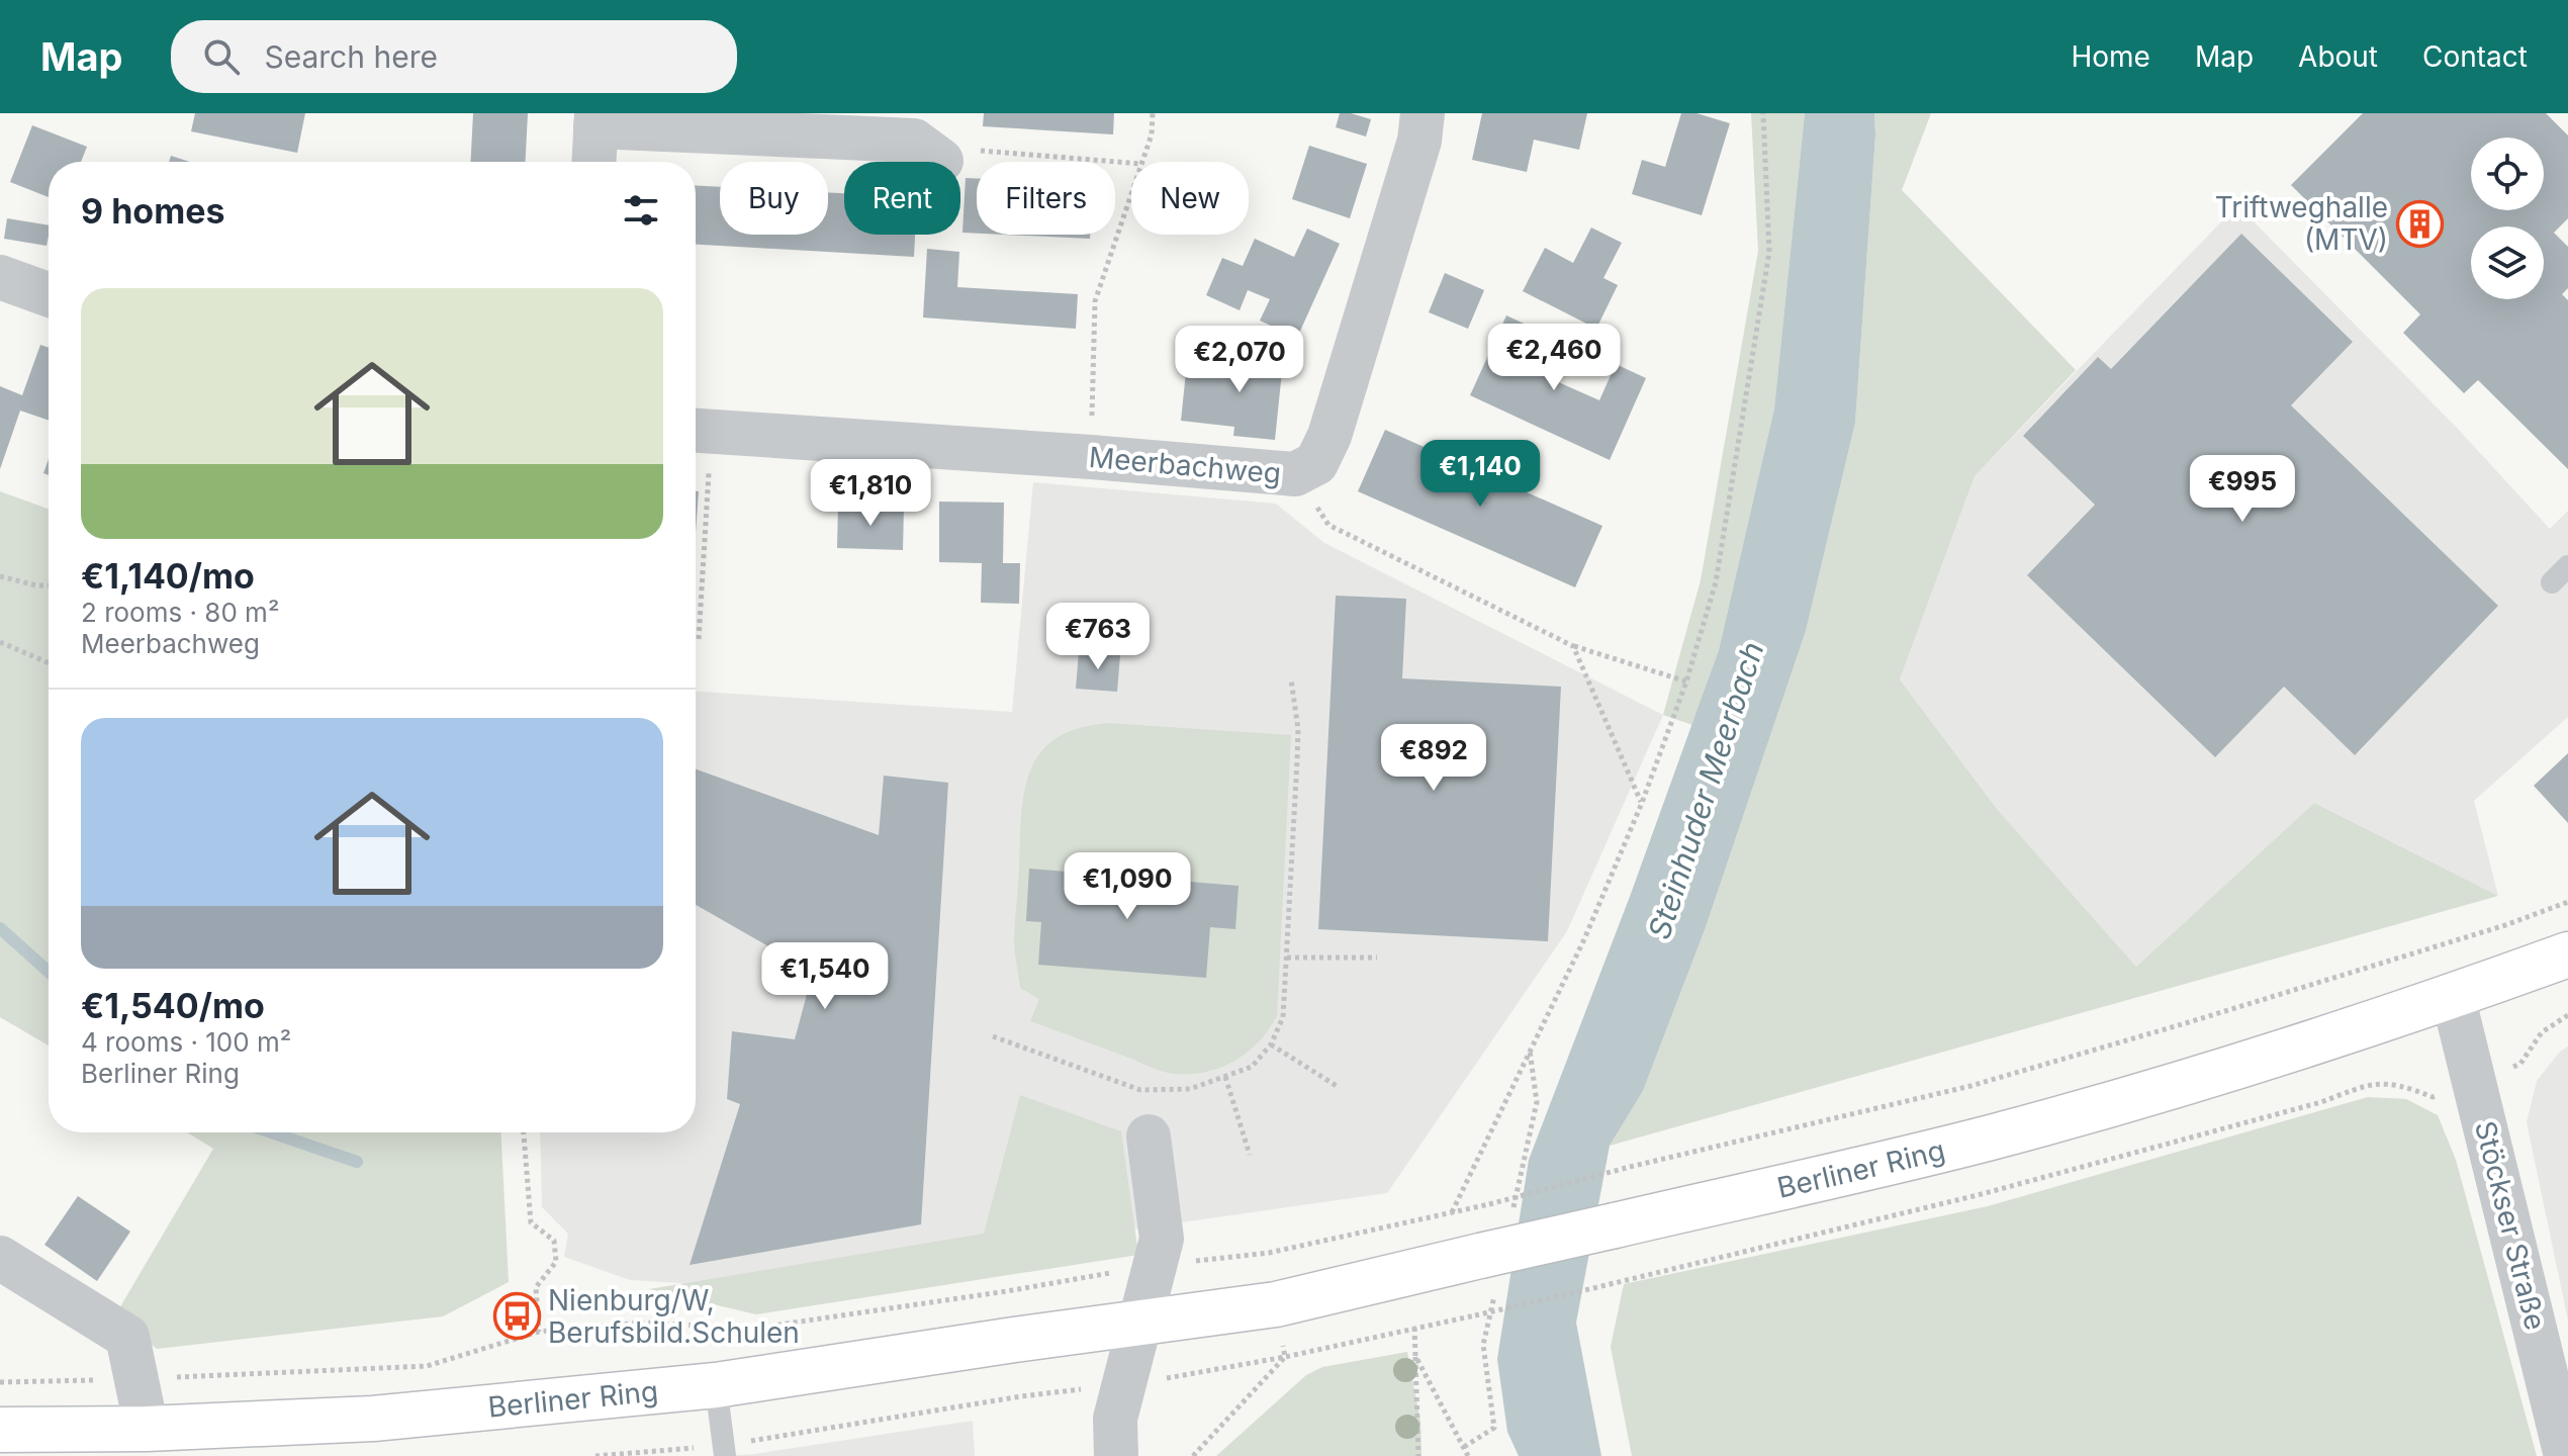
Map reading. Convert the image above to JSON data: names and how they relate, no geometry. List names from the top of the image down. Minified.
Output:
{"streets":{"main road":["Berliner Ring"],"street":["Meerbachweg","Stöckser Straße"]},"crossings":[["Berliner Ring","Stöckser Straße"]],"water":["Steinhuder Meerbach"],"places":{"building":["Triftweghalle (MTV)"],"bus stop":["Nienburg/W, Berufsbild.Schulen"]},"page":{"header":"Map","search":"Search here","nav":["Home","Map","About","Contact"],"chip":["Buy","Rent","Filters","New"],"heading":"9 homes","list":[{"name":"€1,140/mo","note":"2 rooms · 80 m² · Meerbachweg"},{"name":"€1,540/mo","note":"4 rooms · 100 m² · Berliner Ring"}],"price":["€2,460","€2,070","€1,140","€995","€1,810","€763","€892","€1,090","€1,540"]}}
